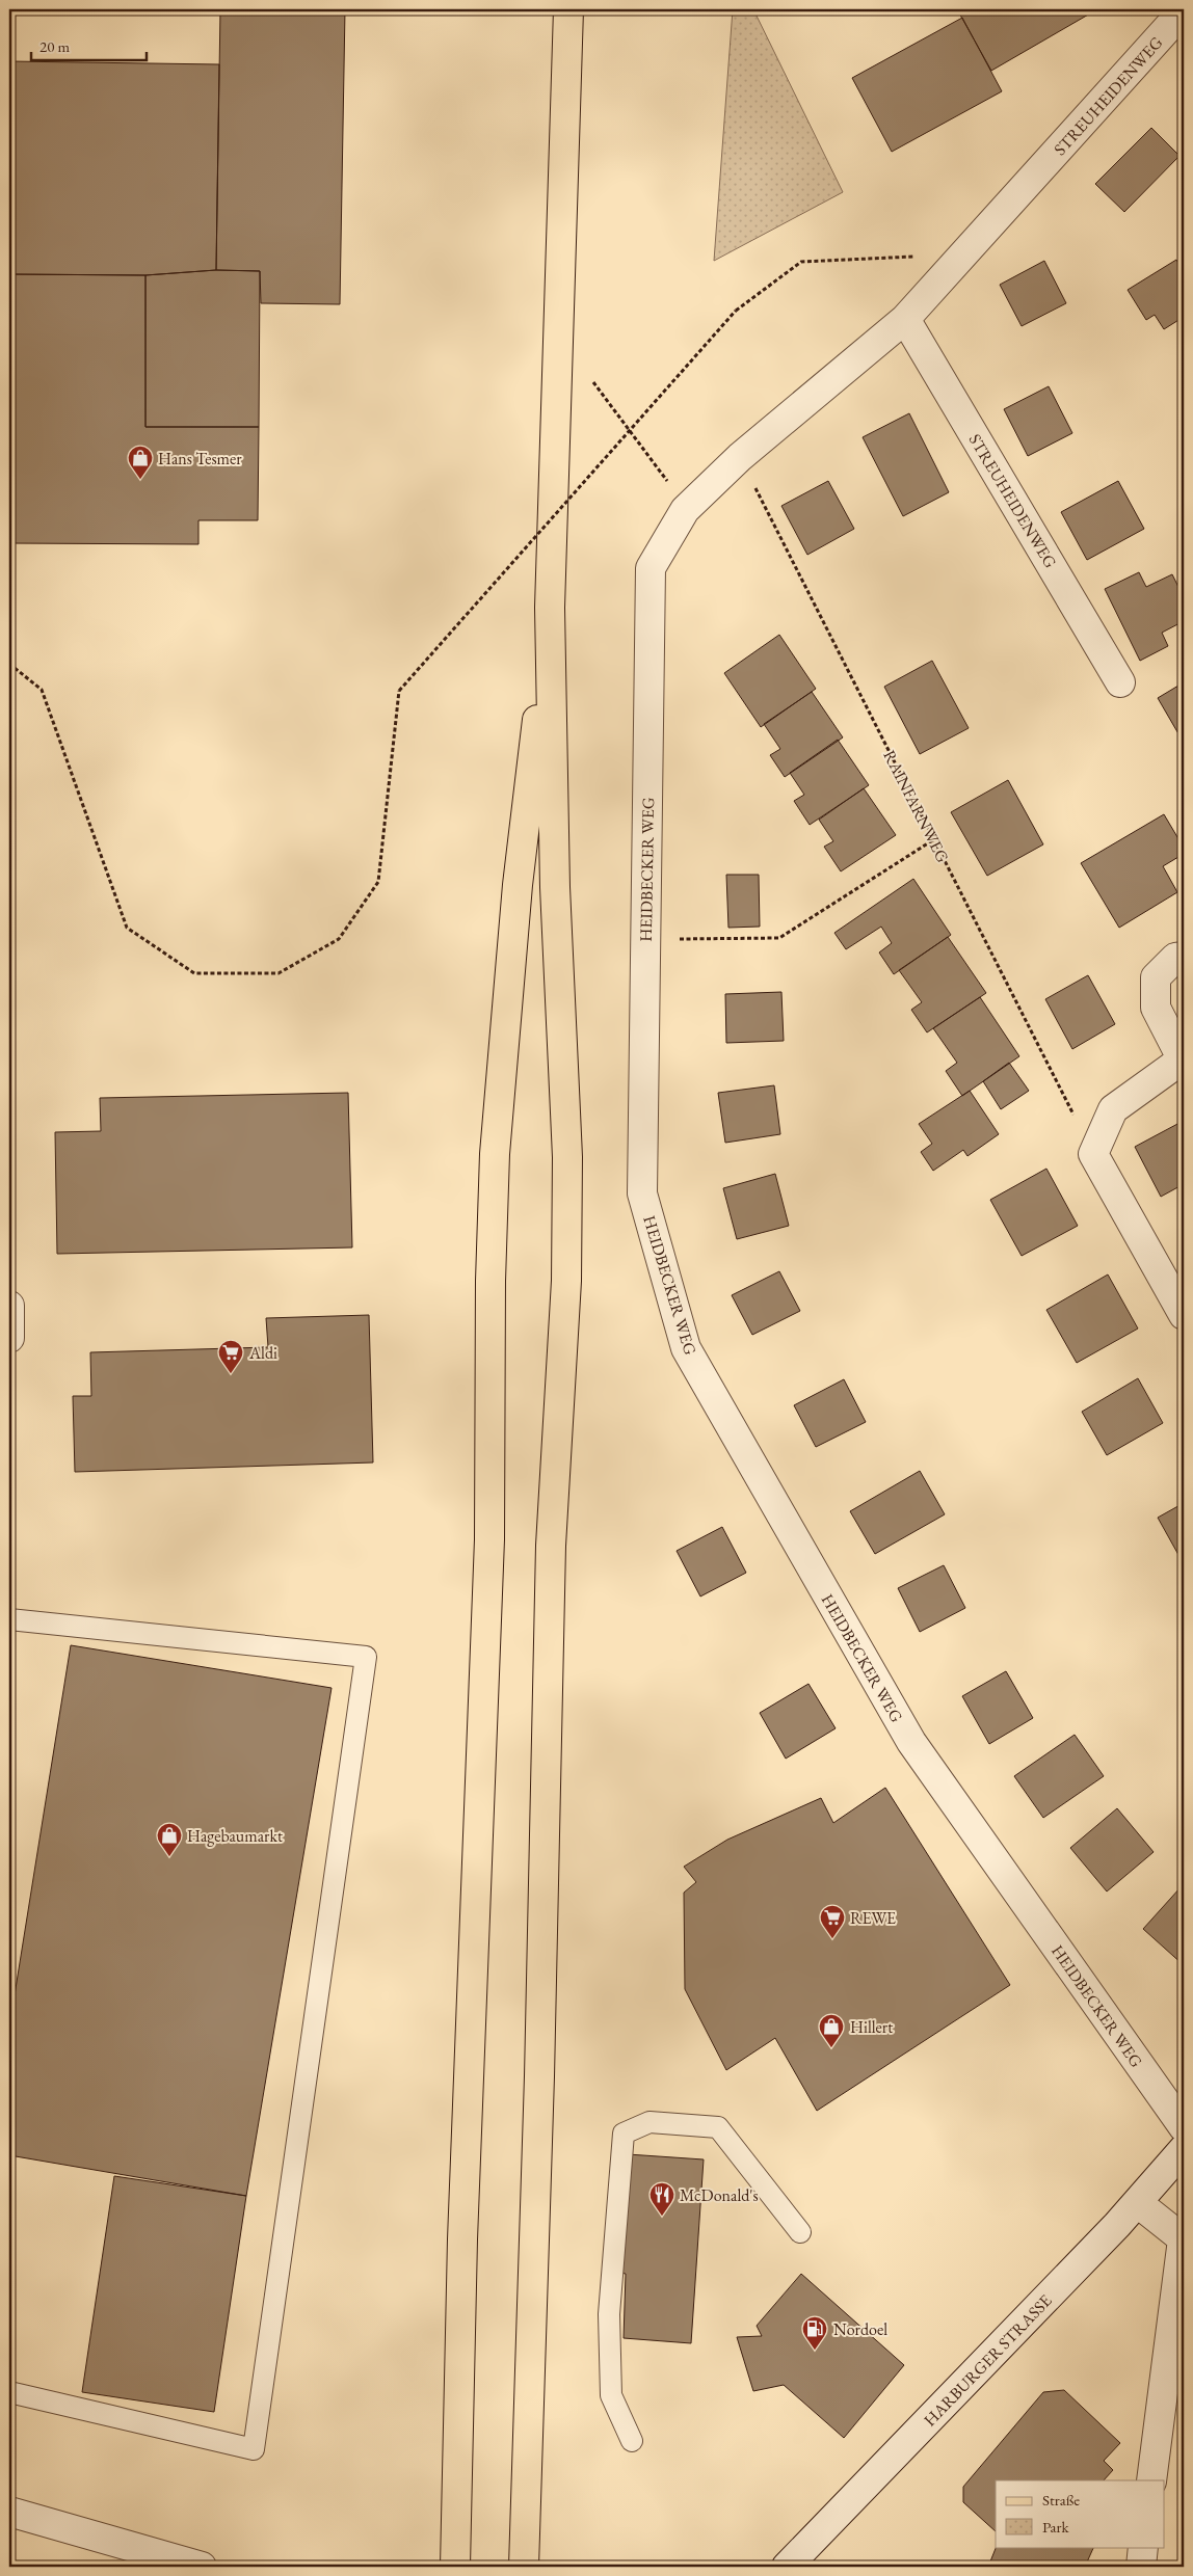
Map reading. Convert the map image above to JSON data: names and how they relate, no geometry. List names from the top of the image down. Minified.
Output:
{"streets":{"street":["STREUHEIDENWEG","HEIDBECKER WEG","HARBURGER STRASSE"],"path":["RAINFARNWEG"]},"crossings":[["STREUHEIDENWEG","RAINFARNWEG"],["STREUHEIDENWEG","HEIDBECKER WEG"],["RAINFARNWEG","HEIDBECKER WEG"]],"places":{"shop":["Hans Tesmer","Hagebaumarkt","Hillert"],"supermarket":["Aldi","REWE"],"restaurant":["McDonald's"],"fuel station":["Nordoel"]},"legend":["Straße","Park"],"scale_bar":"20 m"}
